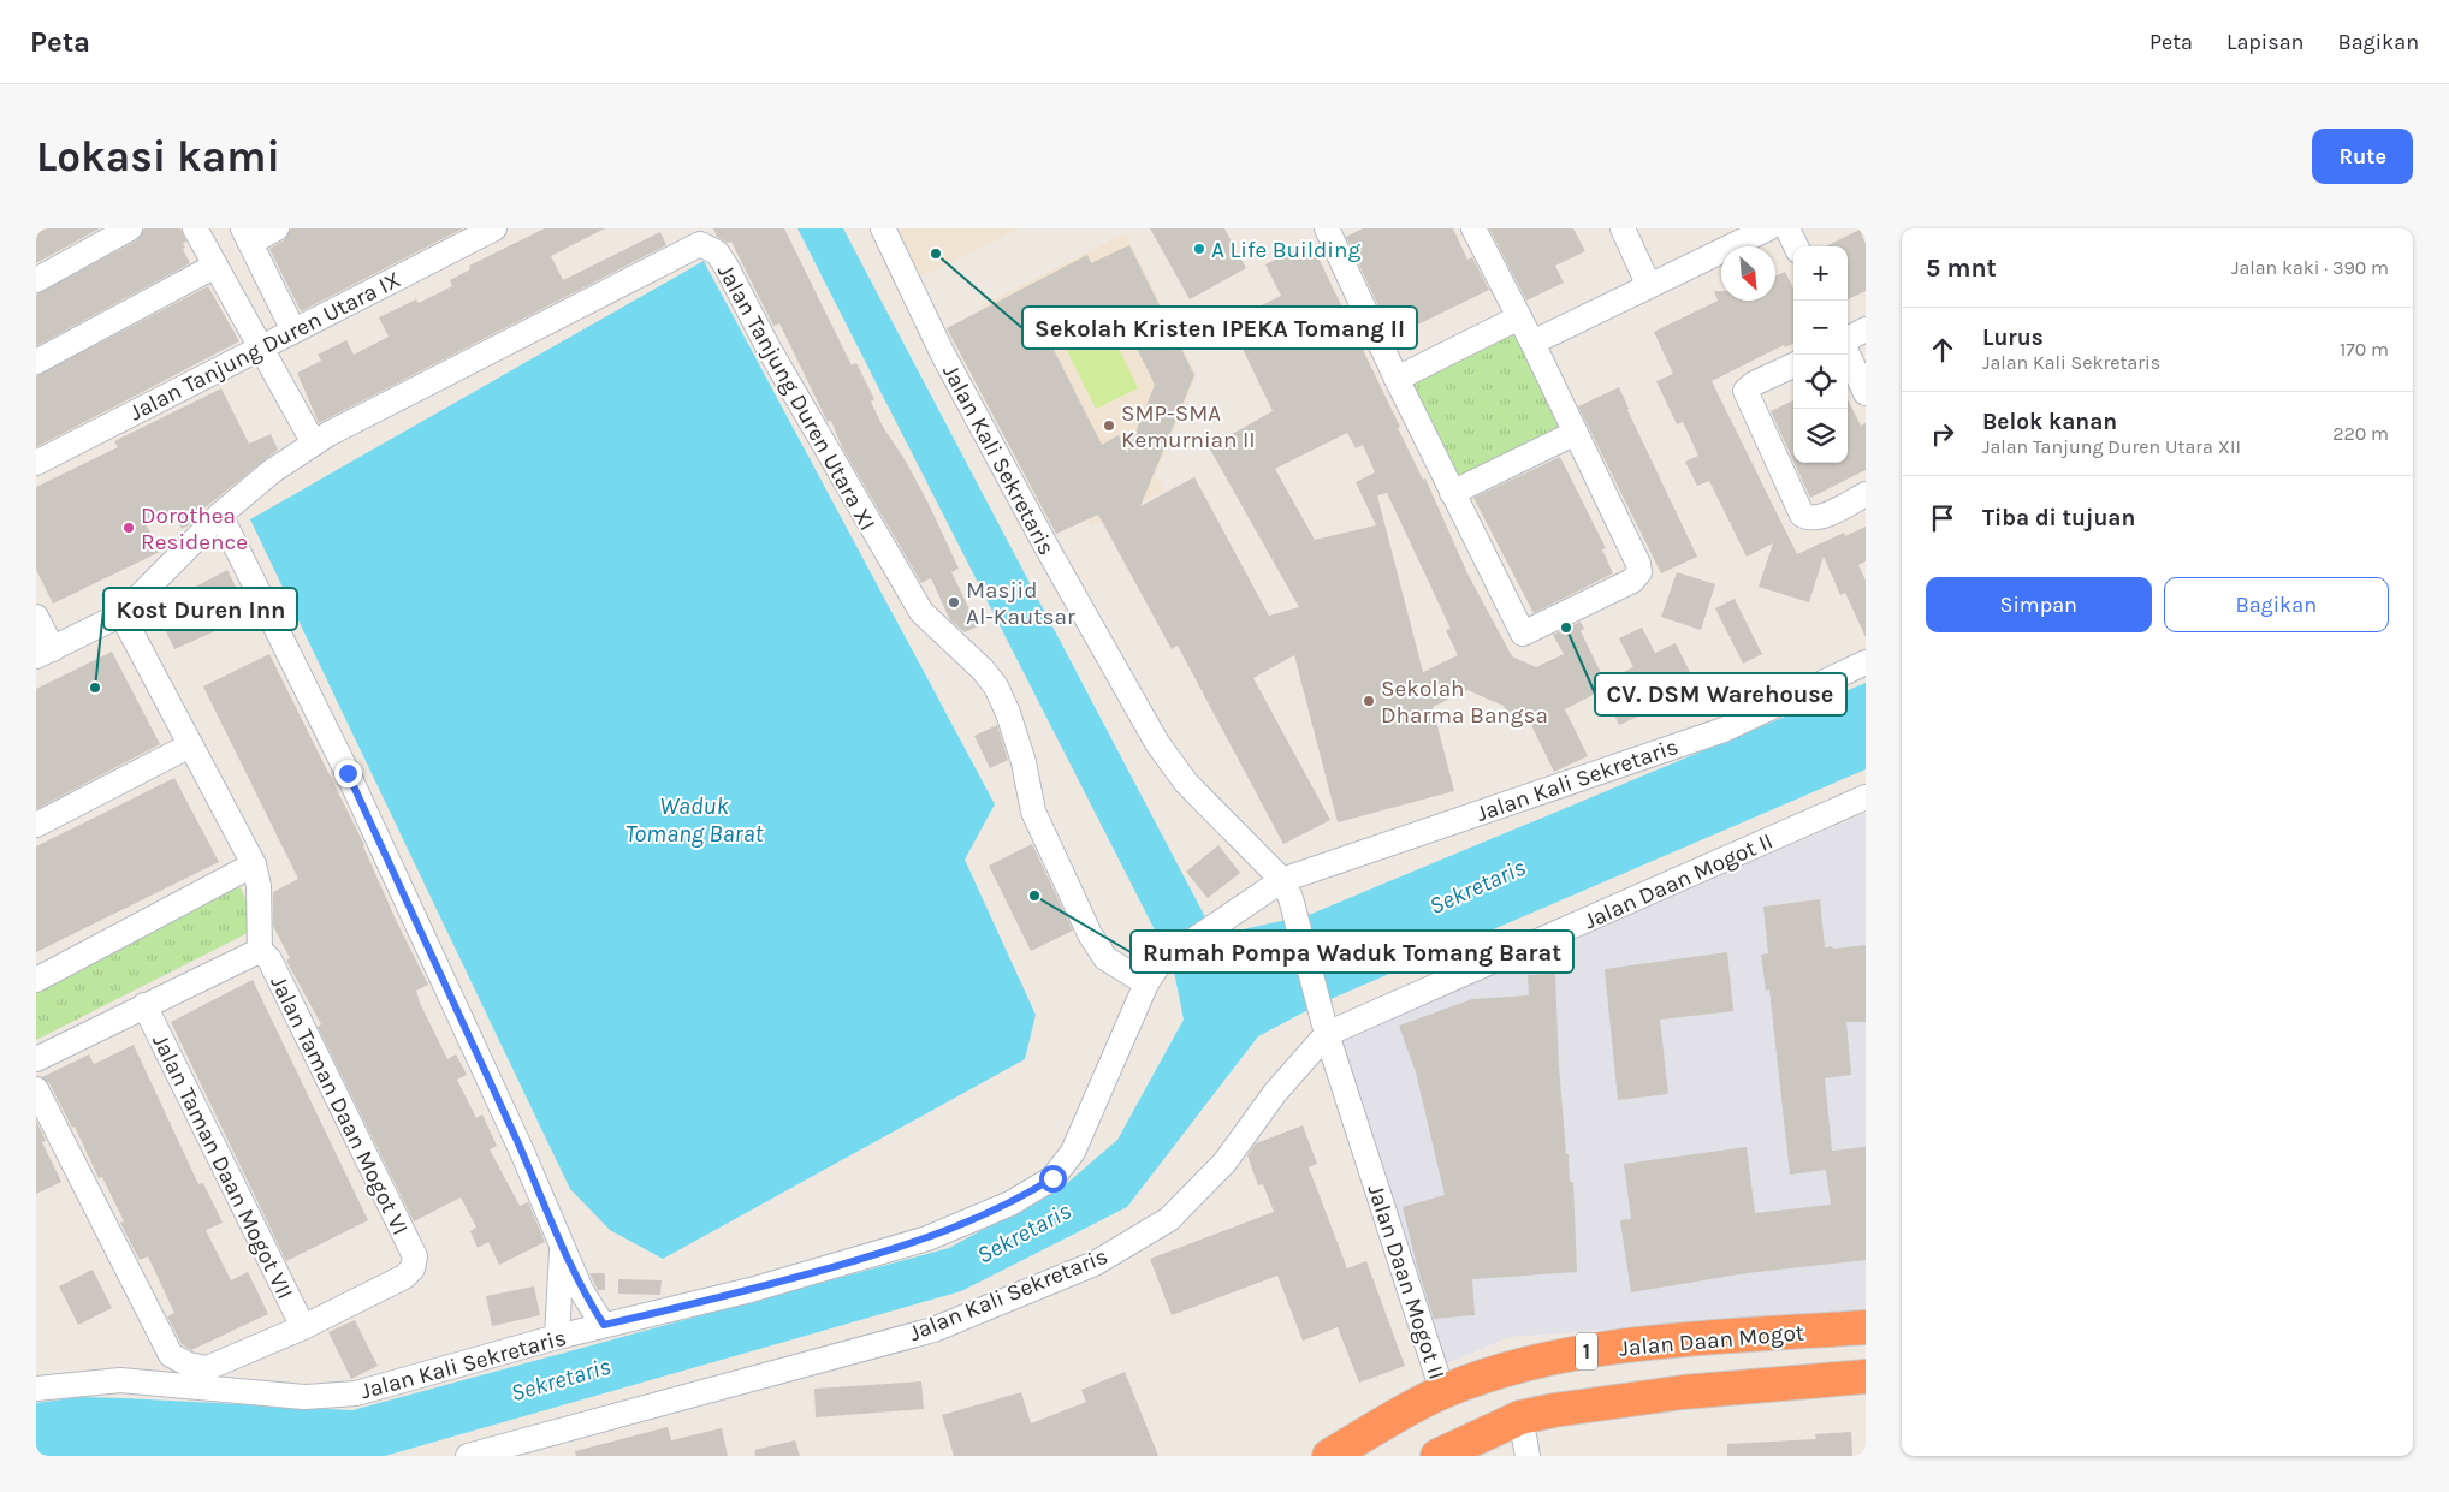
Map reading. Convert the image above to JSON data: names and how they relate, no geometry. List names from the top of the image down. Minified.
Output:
{"streets":{"highway":["Jalan Daan Mogot","1"],"street":["Jalan Tanjung Duren Utara IX","Jalan Tanjung Duren Utara XI","Jalan Kali Sekretaris","Jalan Daan Mogot II","Jalan Taman Daan Mogot VI","Jalan Taman Daan Mogot VII"]},"crossings":[["Jalan Tanjung Duren Utara XI","Jalan Kali Sekretaris"],["Jalan Kali Sekretaris","Jalan Daan Mogot II"],["Jalan Daan Mogot II","Jalan Daan Mogot"],["Jalan Taman Daan Mogot VI","Jalan Taman Daan Mogot VII"]],"water":["Waduk Tomang Barat","Sekretaris"],"places":["A Life Building","Sekolah Kristen IPEKA Tomang II","SMP-SMA Kemurnian II","Dorothea Residence","Masjid Al-Kautsar","CV. DSM Warehouse","Kost Duren Inn","Sekolah Dharma Bangsa","Rumah Pompa Waduk Tomang Barat"],"north":"bottom right","page":{"header":"Peta","nav":["Peta","Lapisan","Bagikan"],"buttons":["Rute",["Simpan","Bagikan"]],"title":"Lokasi kami","heading":["5 mnt","Jalan kaki · 390 m"],"map_buttons":["+","−"],"list":[["Lurus","Jalan Kali Sekretaris","170 m"],["Belok kanan","Jalan Tanjung Duren Utara XII","220 m"],"Tiba di tujuan"]}}
